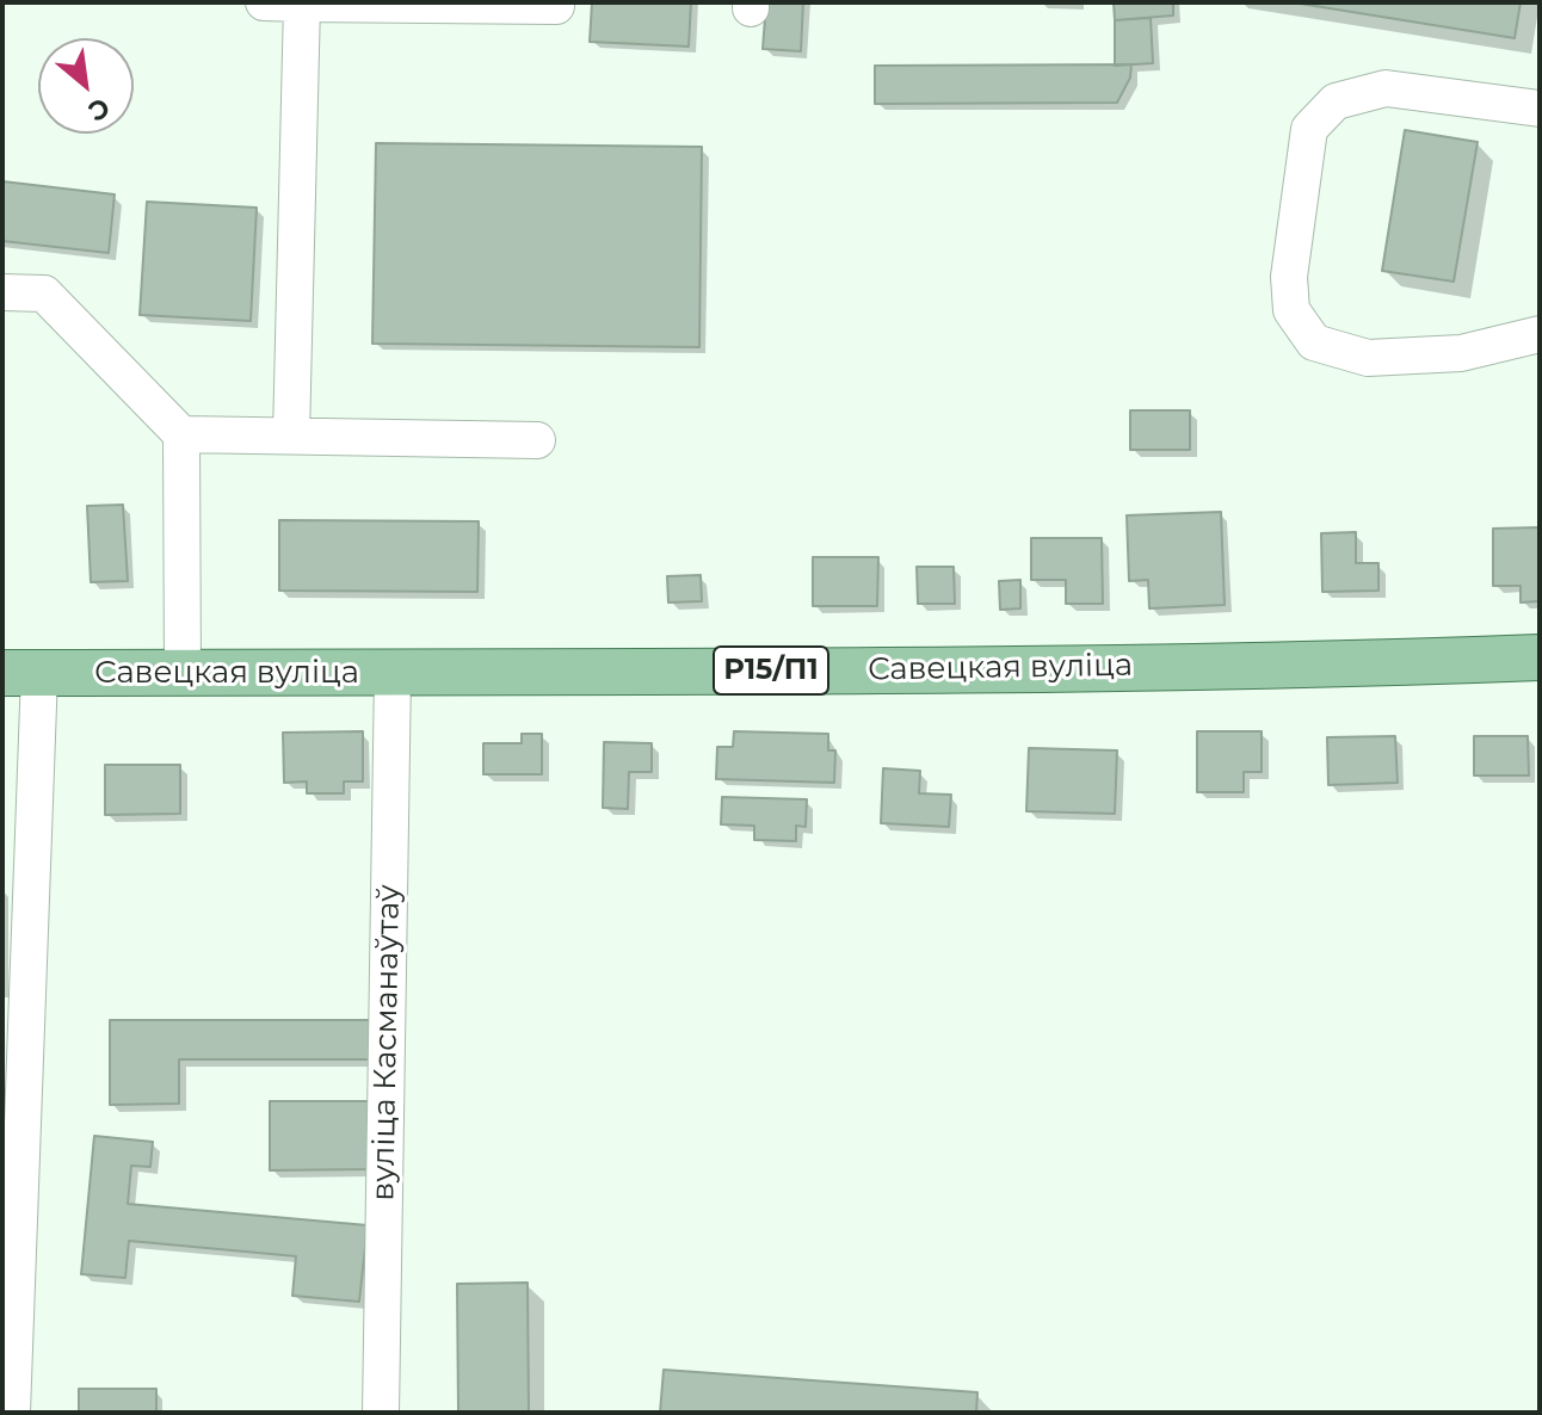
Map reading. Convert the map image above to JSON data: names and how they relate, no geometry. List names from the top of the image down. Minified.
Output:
{"streets":{"main road":["Савецкая вуліца","Р15/П1"],"street":["вуліца Касманаўтаў"]},"crossings":[["Савецкая вуліца","вуліца Касманаўтаў"]],"north":"bottom right"}
